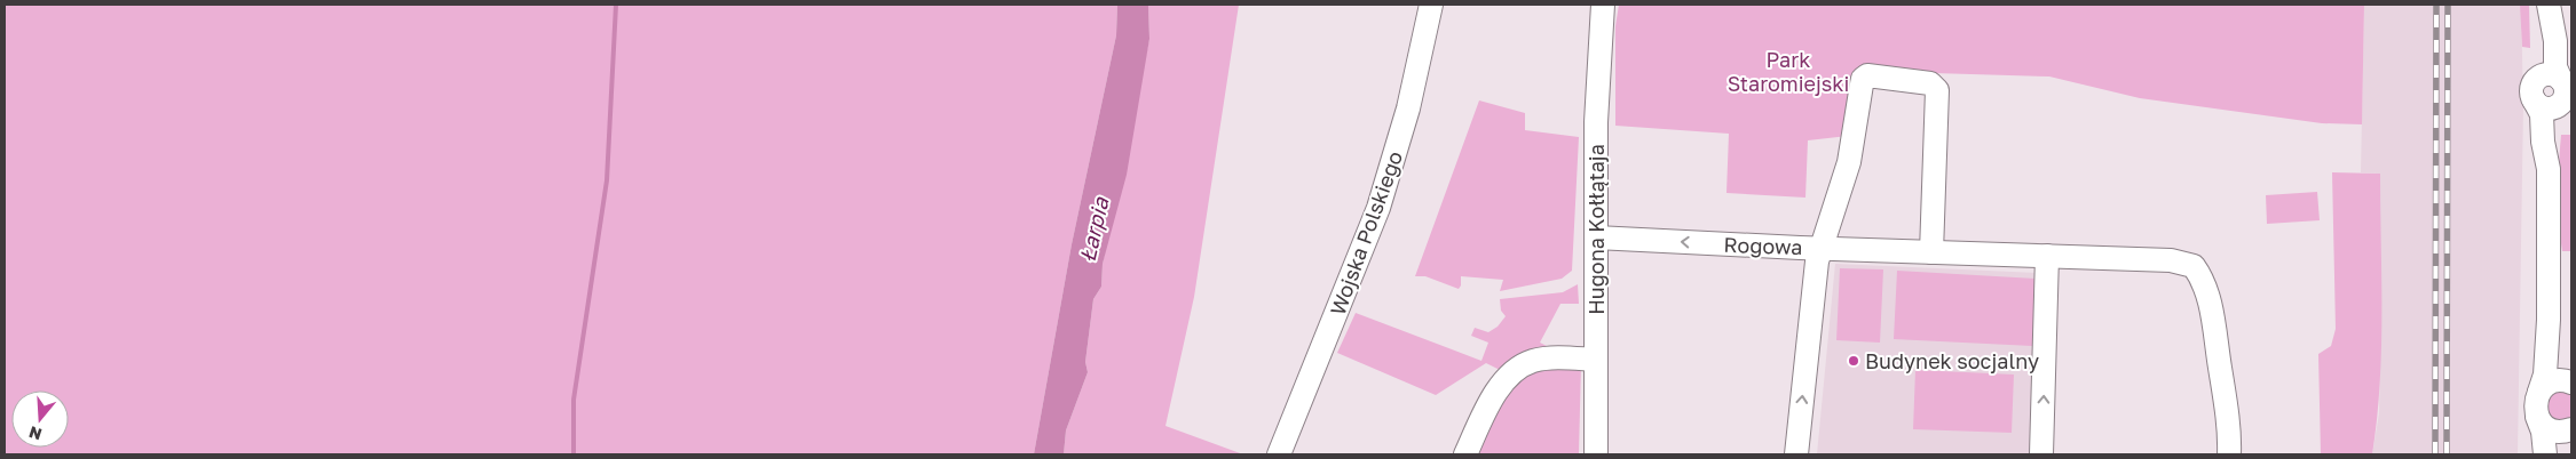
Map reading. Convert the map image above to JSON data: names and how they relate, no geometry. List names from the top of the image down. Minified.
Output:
{"streets":{"street":["Hugona Kołłątaja","Wojska Polskiego","Rogowa"]},"crossings":[["Hugona Kołłątaja","Rogowa"]],"water":["Łarpia"],"parks":["Park Staromiejski"],"places":["Budynek socjalny"],"north":"bottom"}
